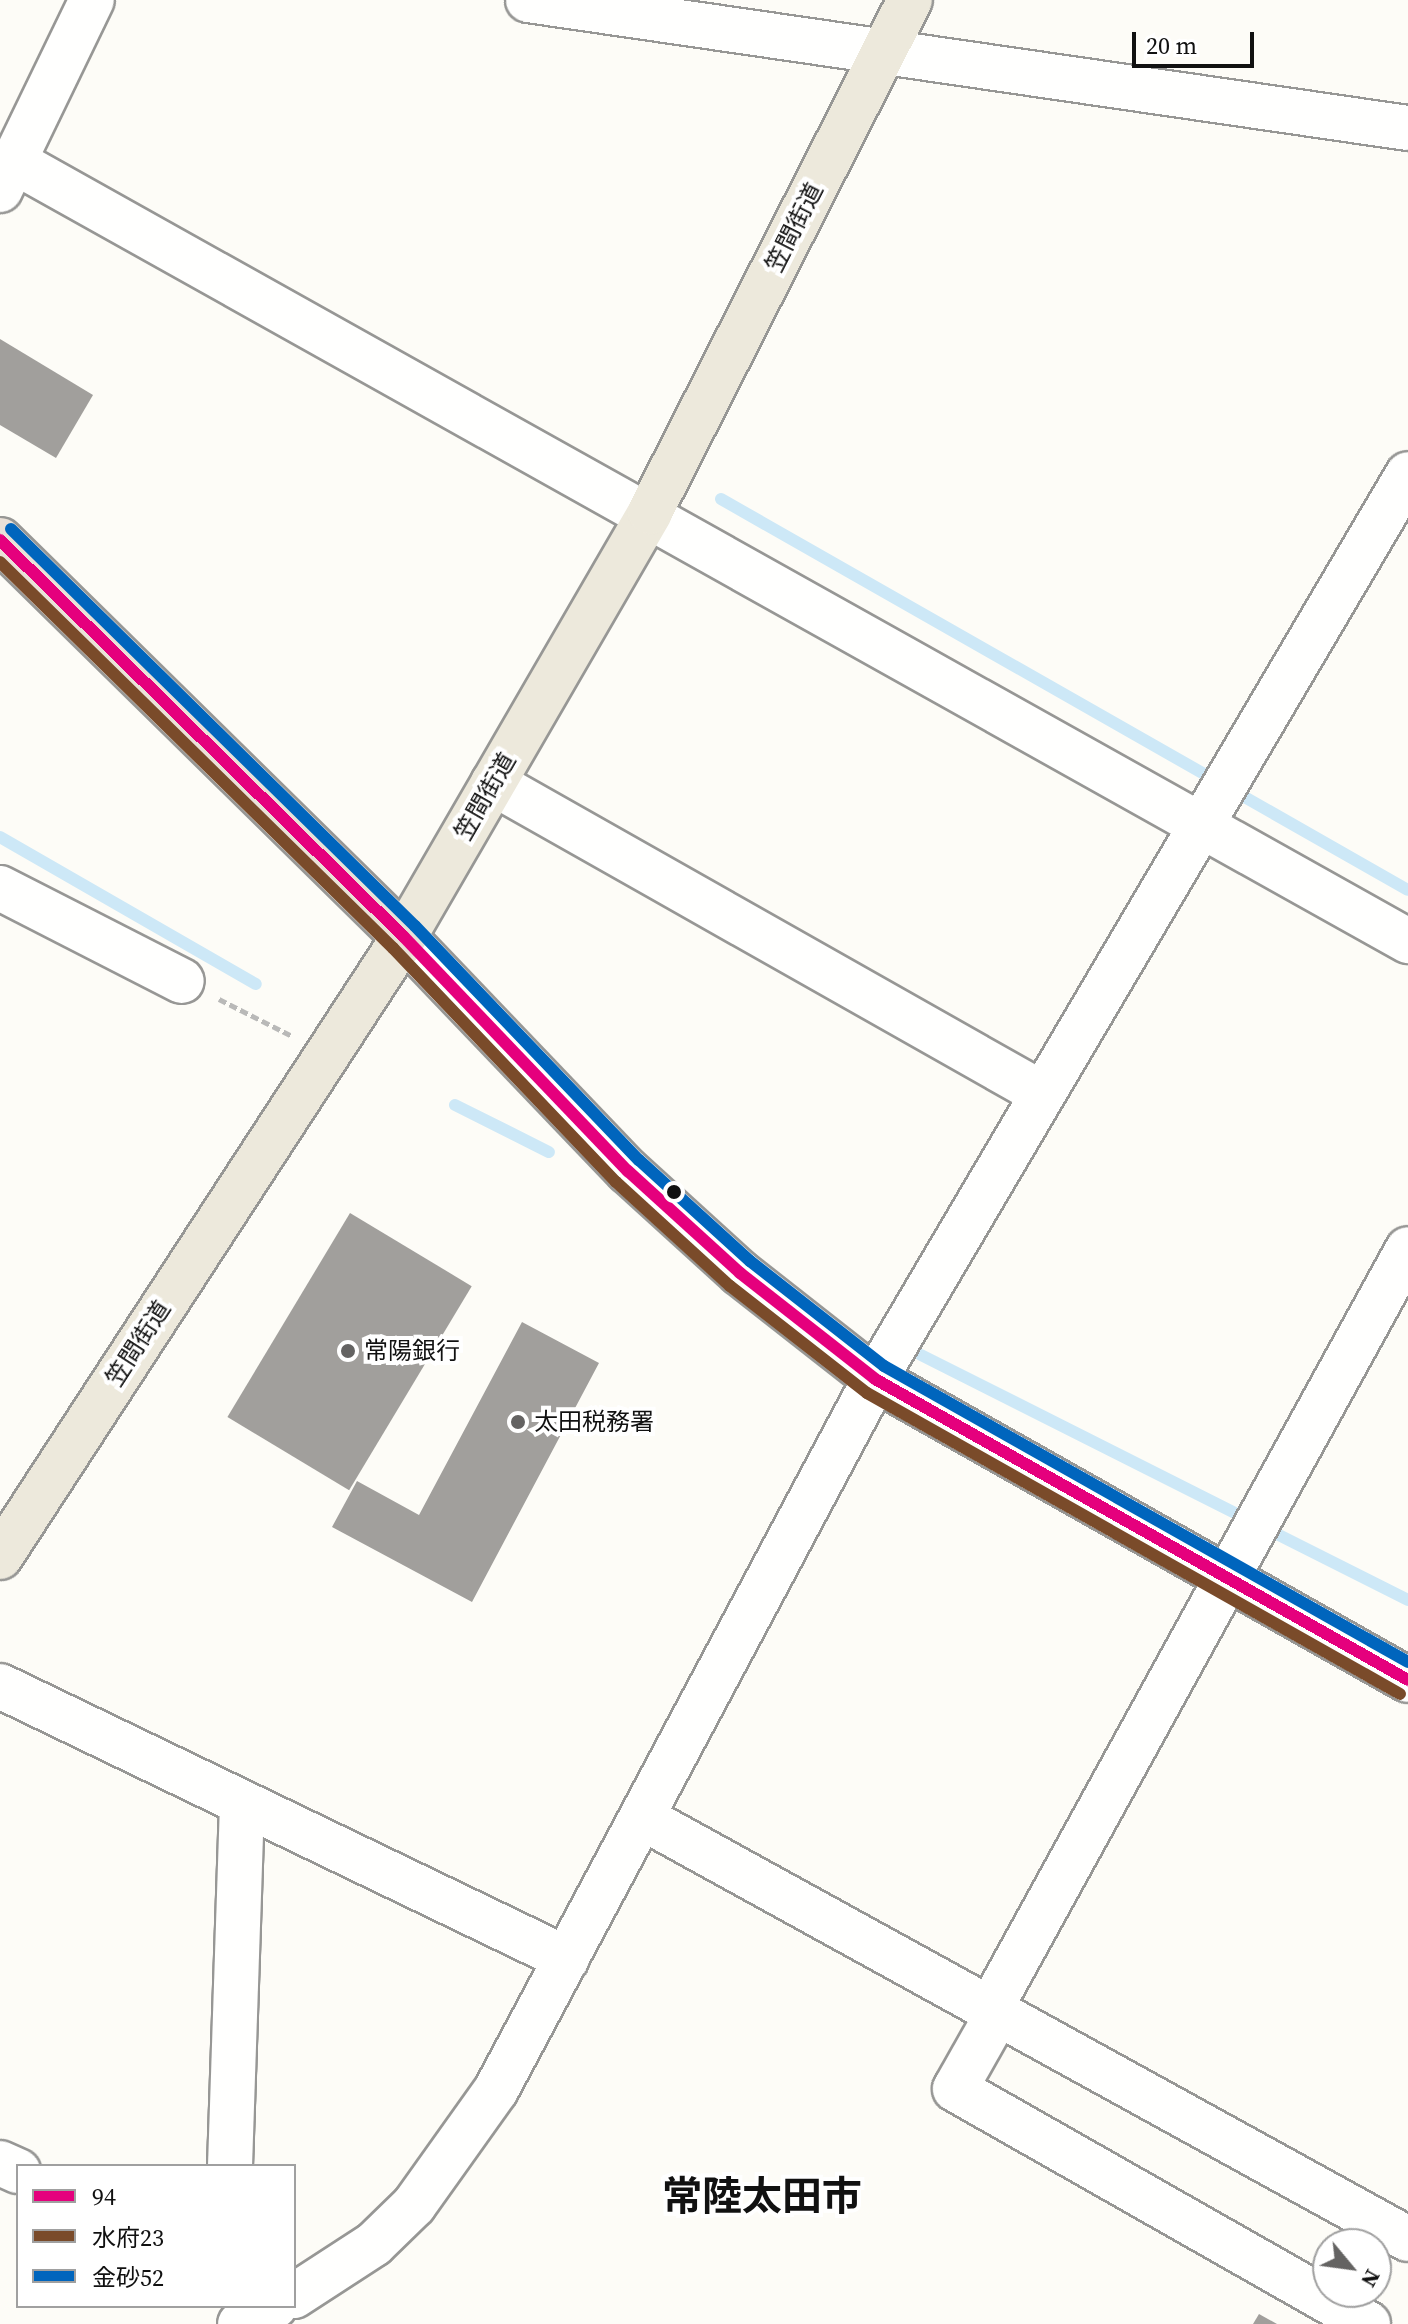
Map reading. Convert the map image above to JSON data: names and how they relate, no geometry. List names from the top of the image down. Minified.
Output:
{"streets":{"main road":["笠間街道"]},"districts":["常陸太田市"],"places":["常陽銀行","太田税務署"],"lines":["transit line 金砂52","transit line 94","transit line 水府23"],"legend":["94","水府23","金砂52"],"scale_bar":"20 m","north":"bottom right"}
